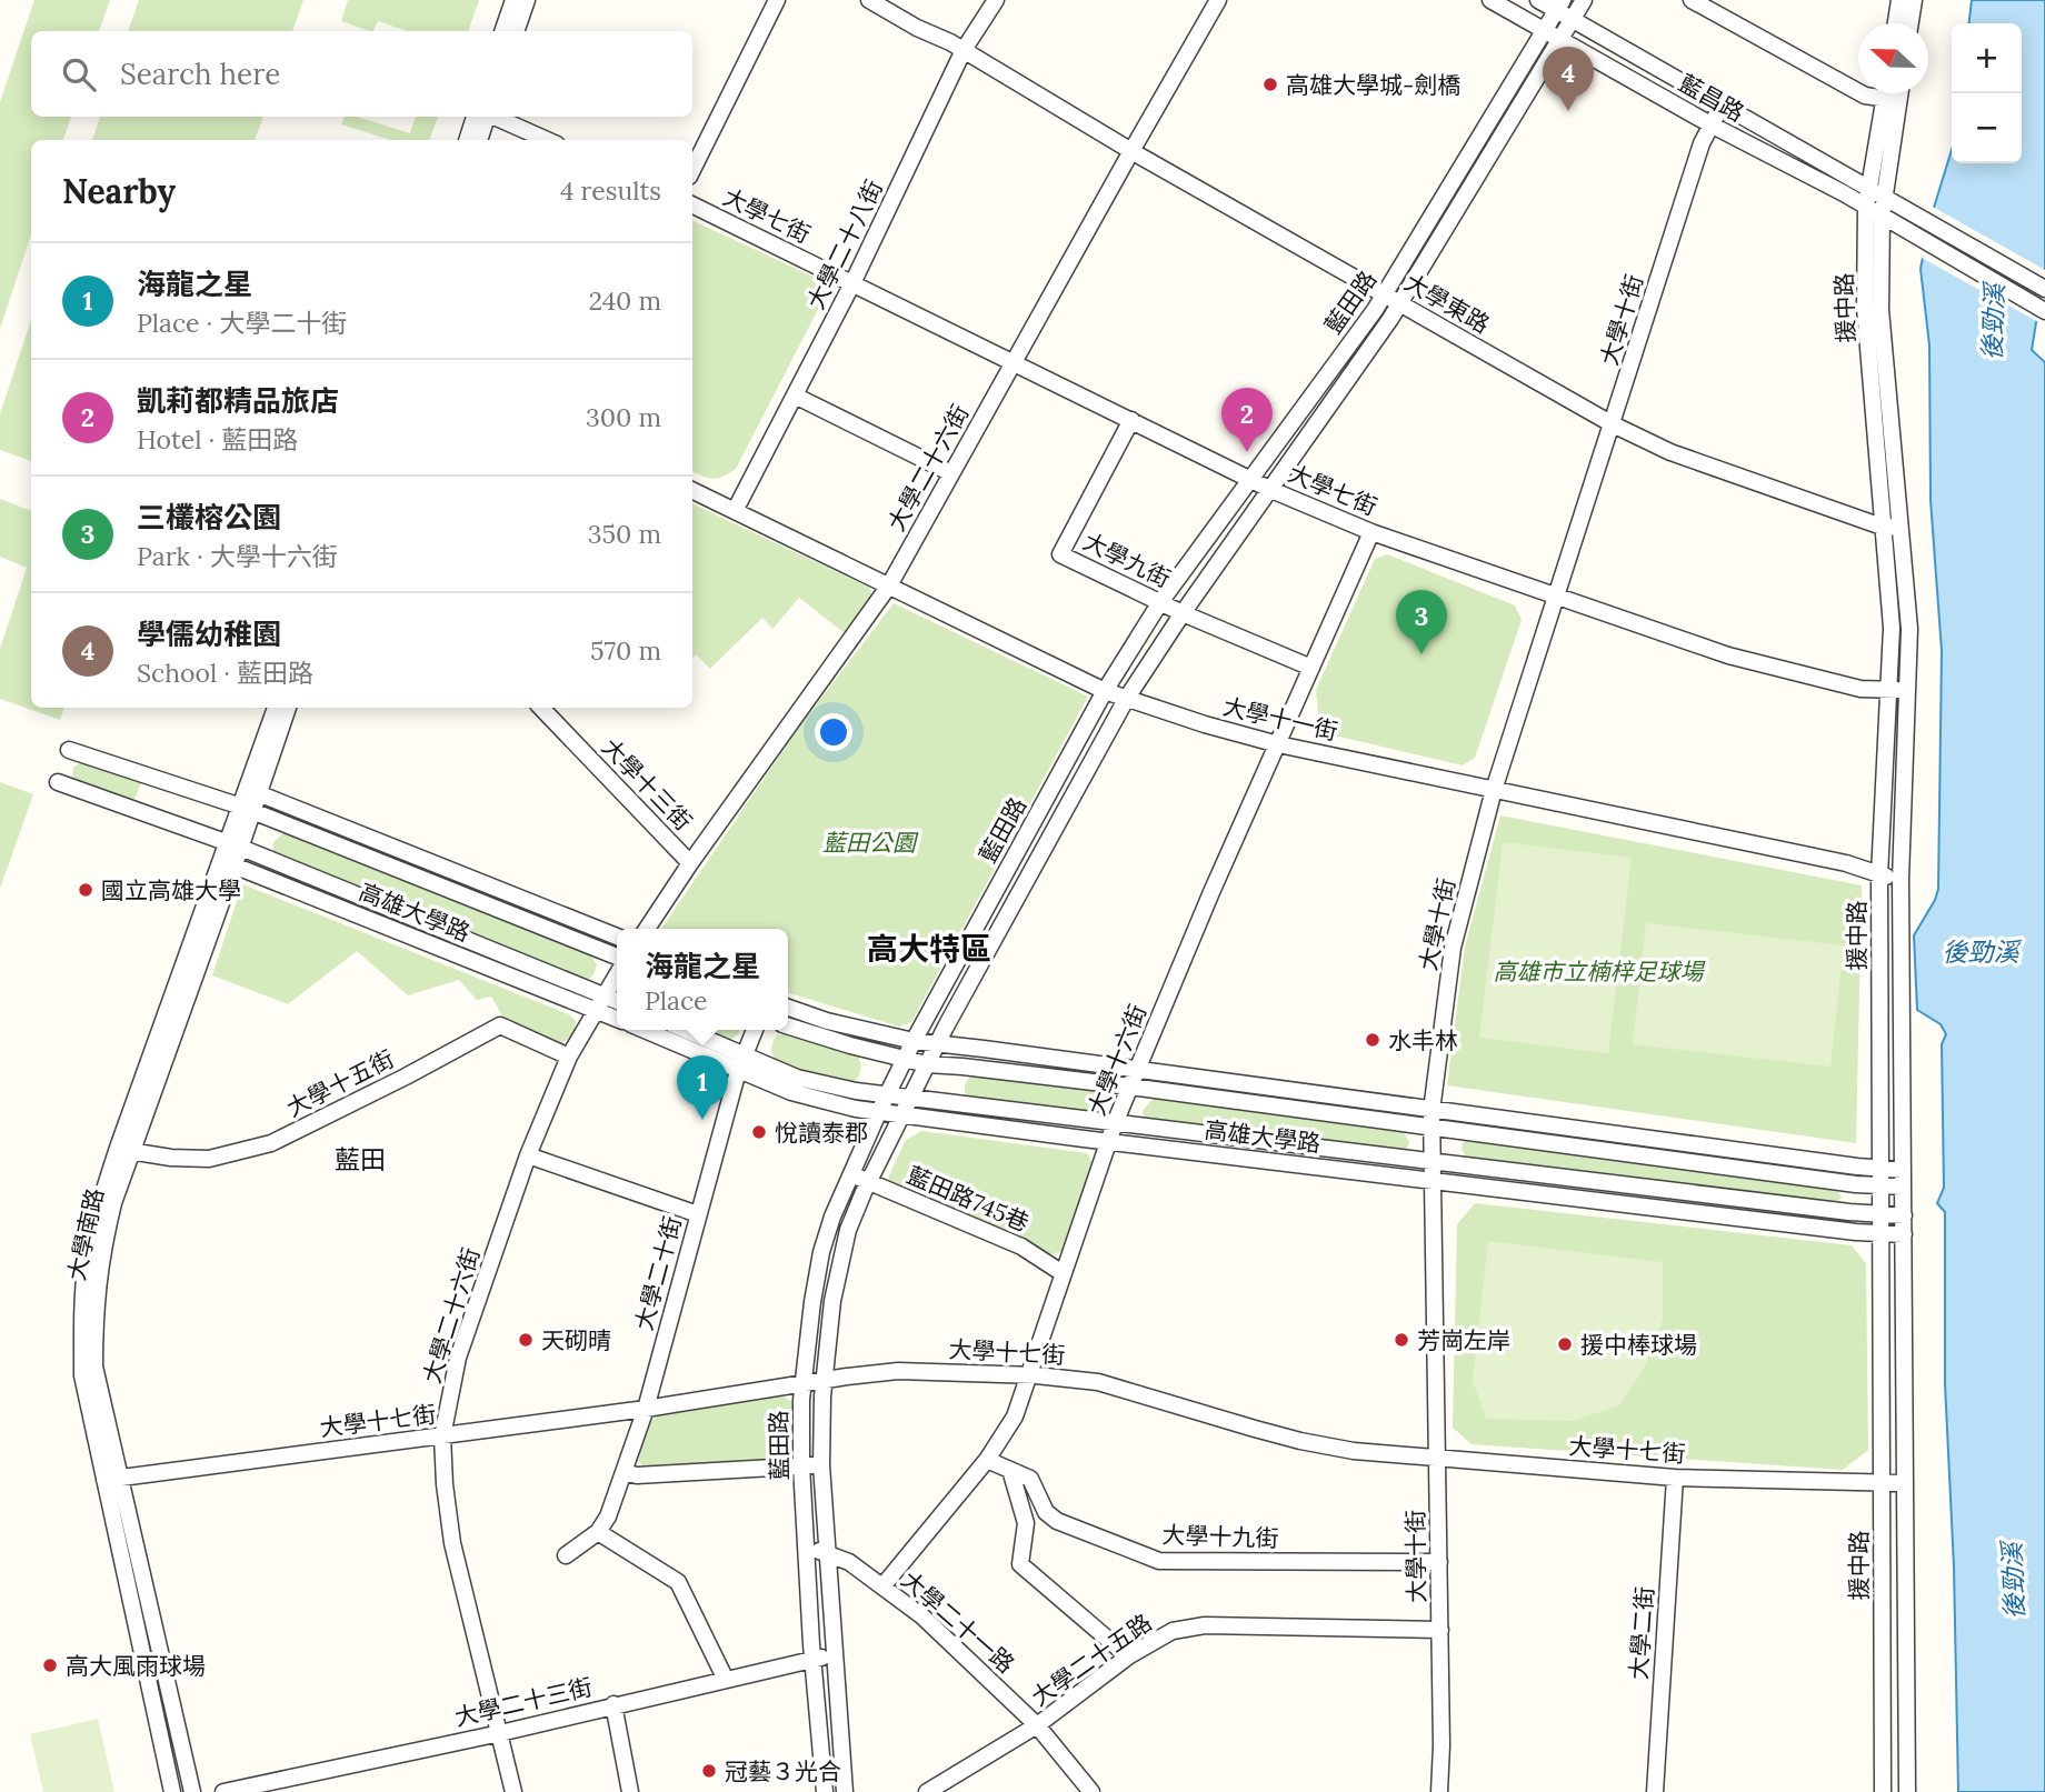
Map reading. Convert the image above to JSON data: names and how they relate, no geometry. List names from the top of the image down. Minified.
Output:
{"streets":{"street":["藍昌路","大學七街","大學二十八街","藍田路","大學東路","援中路","大學十街","大學二十六街","大學九街","大學十一街","大學十三街","高雄大學路","大學十六街","大學十五街","藍田路745巷","大學南路","大學二十街","大學十七街","大學十九街","大學二十一路","大學二街","大學二十五路","大學二十三街"]},"crossings":[["藍昌路","藍田路"],["藍昌路","援中路"],["藍昌路","大學十街"],["大學七街","大學二十八街"],["大學七街","藍田路"],["大學七街","援中路"],["大學七街","大學十街"],["大學七街","大學二十六街"],["大學七街","大學九街"],["大學七街","大學十六街"],["大學二十八街","大學東路"],["大學二十八街","大學十一街"],["藍田路","大學東路"],["藍田路","大學九街"],["藍田路","大學十一街"],["藍田路","高雄大學路"],["藍田路","藍田路745巷"],["藍田路","大學十七街"],["藍田路","大學二十一路"],["藍田路","大學二十三街"],["大學東路","援中路"],["大學東路","大學十街"],["大學東路","大學二十六街"],["援中路","大學十一街"],["援中路","高雄大學路"],["援中路","大學十七街"],["大學十街","大學十一街"],["大學十街","高雄大學路"],["大學十街","大學十七街"],["大學十街","大學十九街"],["大學十街","大學二十五路"],["大學二十六街","大學十一街"],["大學二十六街","大學十三街"],["大學二十六街","高雄大學路"],["大學二十六街","大學十五街"],["大學二十六街","大學十七街"],["大學二十六街","大學二十三街"],["大學九街","大學十六街"],["大學十一街","大學十六街"],["高雄大學路","大學十六街"],["高雄大學路","大學南路"],["高雄大學路","大學二十街"],["大學十六街","藍田路745巷"],["大學十六街","大學十七街"],["大學十六街","大學十九街"],["大學十六街","大學二十一路"],["大學十五街","大學南路"],["大學南路","大學十七街"],["大學二十街","大學十七街"],["大學十七街","大學二街"],["大學二十一路","大學二十五路"]],"districts":["高大特區","藍田"],"water":["後勁溪"],"parks":["藍田公園","高雄市立楠梓足球場"],"places":["高雄大學城-劍橋","國立高雄大學","水丰林","悅讀泰郡","天砌晴","芳崗左岸","援中棒球場","高大風雨球場","冠藝３光合"],"north":"left","page":{"map_buttons":["+","−"],"search":"Search here","pins":["4","2","3","1"],"heading":["Nearby","4 results"],"list":[{"mark":"1","name":"海龍之星","note":"Place · 大學二十街","value":"240 m"},{"mark":"2","name":"凱莉都精品旅店","note":"Hotel · 藍田路","value":"300 m"},{"mark":"3","name":"三欉榕公園","note":"Park · 大學十六街","value":"350 m"},{"mark":"4","name":"學儒幼稚園","note":"School · 藍田路","value":"570 m"}],"popup":["海龍之星","Place"]}}
